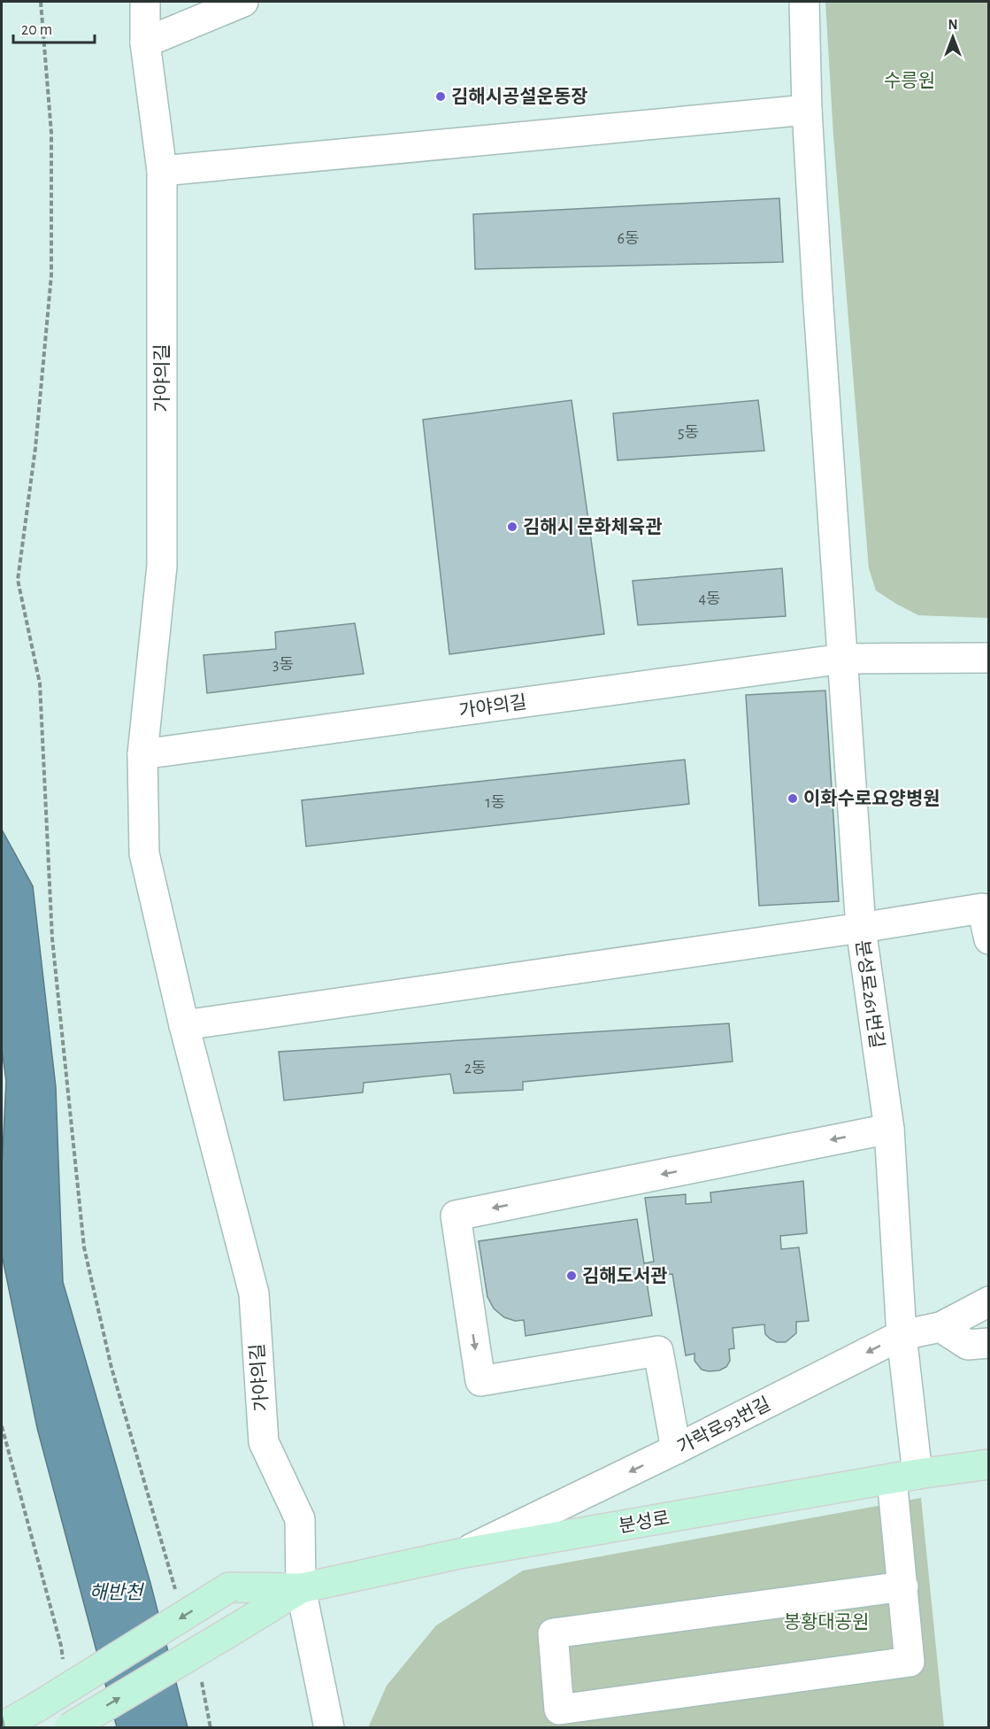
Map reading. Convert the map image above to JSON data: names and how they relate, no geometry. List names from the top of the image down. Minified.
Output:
{"streets":{"main road":["분성로"],"street":["가야의길","분성로261번길","가락로93번길"]},"crossings":[["가야의길","분성로261번길"],["가야의길","분성로"],["분성로261번길","가락로93번길"],["분성로261번길","분성로"],["가락로93번길","분성로"]],"one_way":["가락로93번길"],"water":["해반천"],"parks":["수릉원","봉황대공원"],"places":["김해시공설운동장","김해시 문화체육관","이화수로요양병원","김해도서관"],"house_numbers":["6동","5동","4동","3동","1동","2동"],"scale_bar":"20 m","north":"top"}
